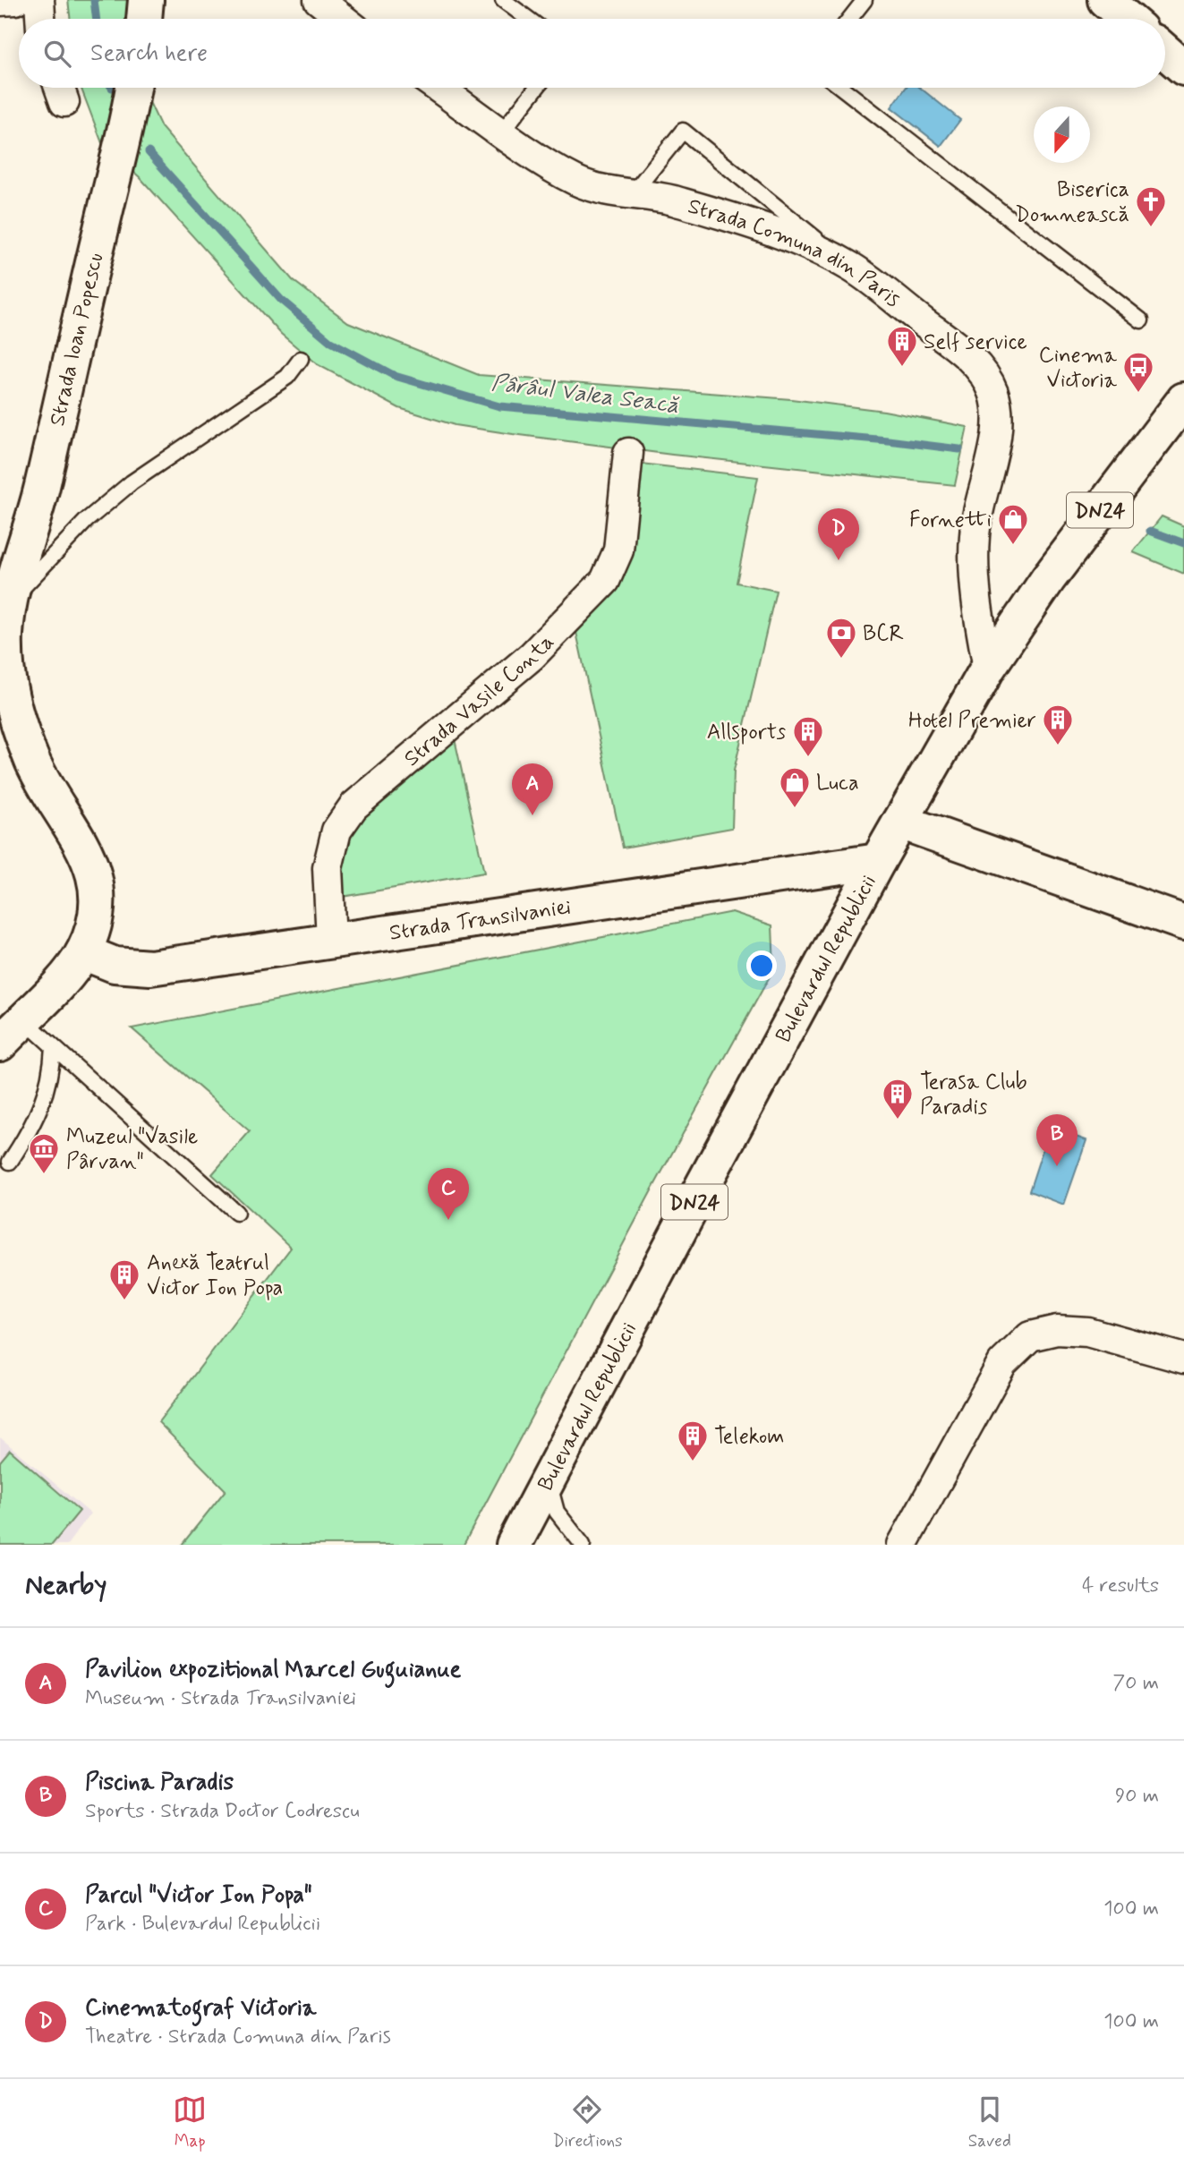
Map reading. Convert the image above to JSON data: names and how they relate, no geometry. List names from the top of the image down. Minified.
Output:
{"streets":{"main road":["Strada Ioan Popescu","DN24","Strada Transilvaniei","Bulevardul Republicii"],"street":["Strada Comuna din Paris","Strada Vasile Conta"]},"crossings":[["Strada Comuna din Paris","Bulevardul Republicii"],["Strada Ioan Popescu","Strada Transilvaniei"],["Strada Vasile Conta","Strada Transilvaniei"],["Strada Transilvaniei","Bulevardul Republicii"]],"water":["Pârâul Valea Seacă"],"places":{"church":["Biserica Domnească"],"building":["Self service","Hotel Premier","Allsports","Terasa Club Paradis","Anexă Teatrul Victor Ion Popa","Telekom"],"bus stop":["Cinema Victoria"],"shop":["Fornetti","Luca"],"bank":["BCR"],"museum":["Muzeul \"Vasile Pârvan\""]},"north":"bottom","page":{"search":"Search here","pins":["D","A","B","C"],"heading":["Nearby","4 results"],"list":[{"mark":"A","name":"Pavilion expozitional Marcel Guguianue","note":"Museum · Strada Transilvaniei","value":"70 m"},{"mark":"B","name":"Piscina Paradis","note":"Sports · Strada Doctor Codrescu","value":"90 m"},{"mark":"C","name":"Parcul \"Victor Ion Popa\"","note":"Park · Bulevardul Republicii","value":"100 m"},{"mark":"D","name":"Cinematograf Victoria","note":"Theatre · Strada Comuna din Paris","value":"100 m"}],"nav":["Map","Directions","Saved"]}}
